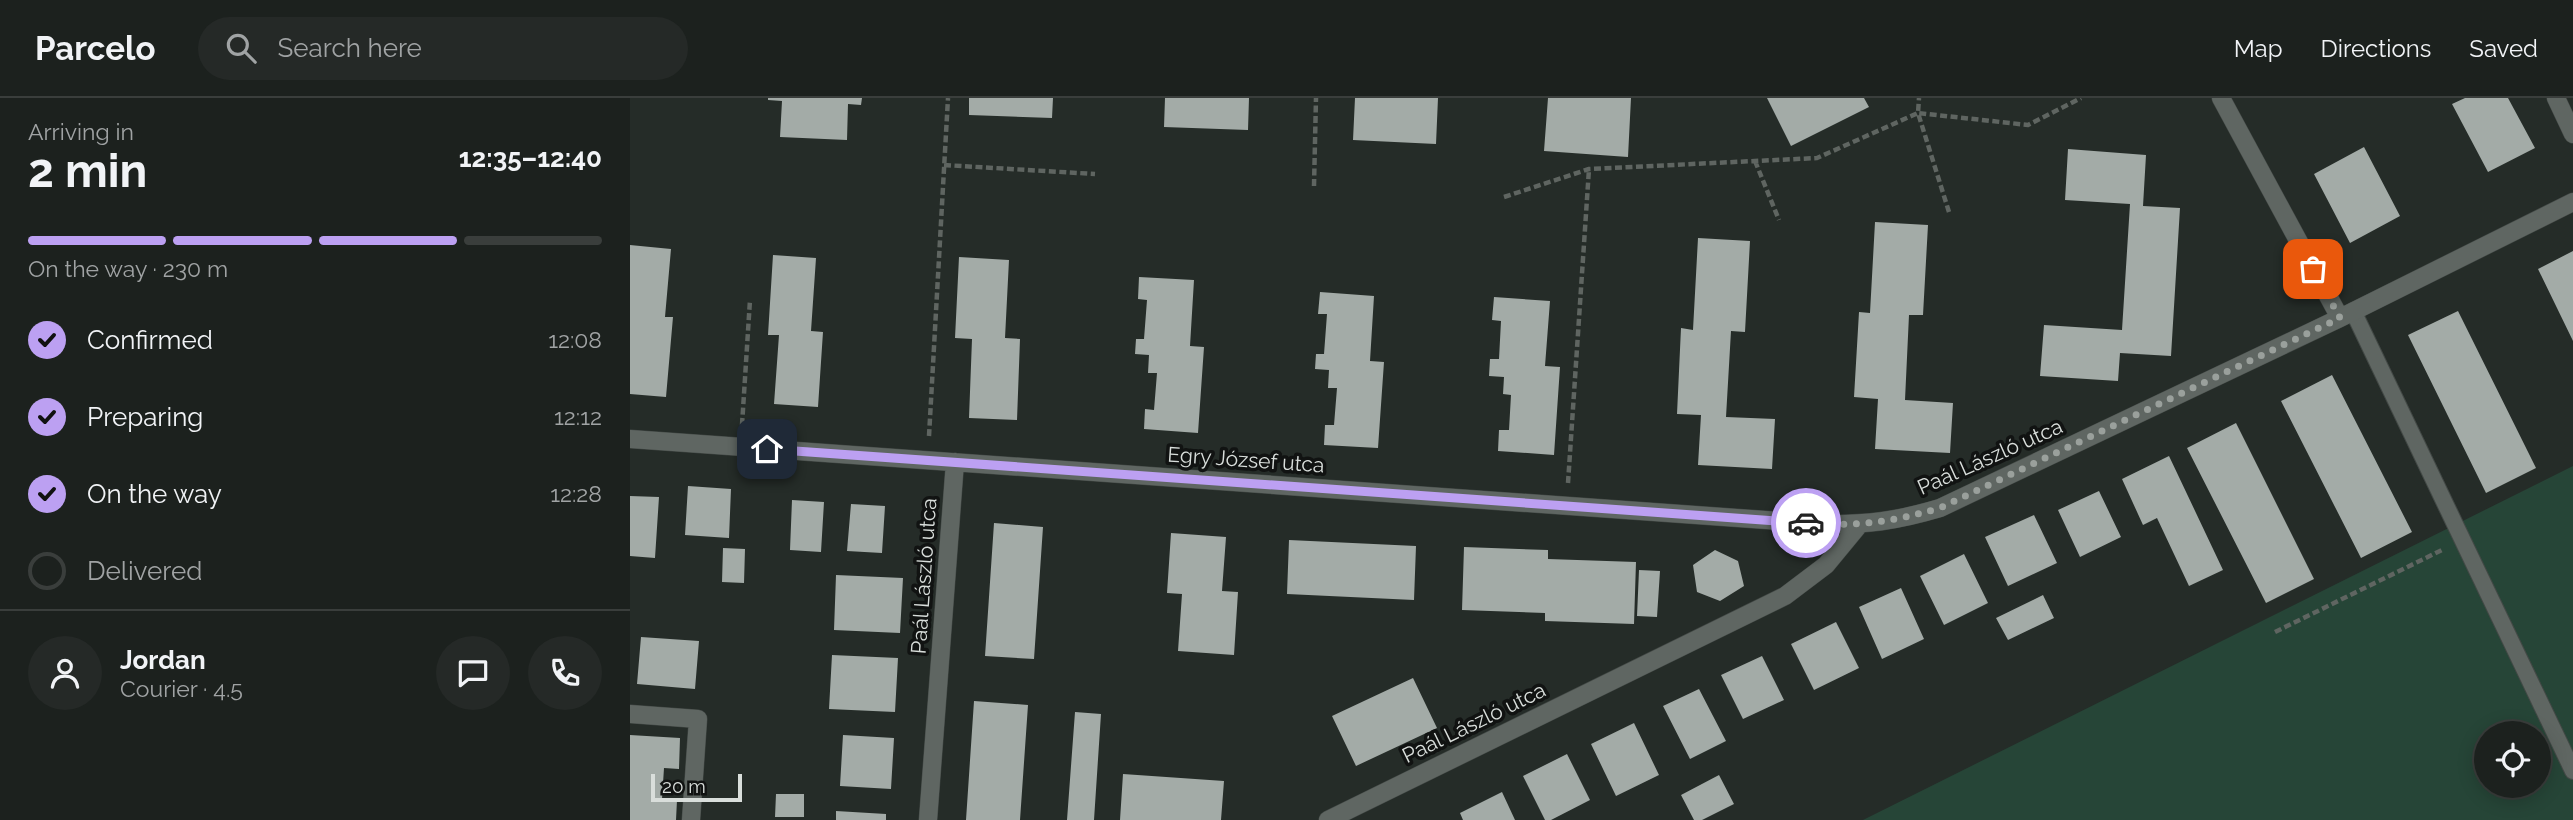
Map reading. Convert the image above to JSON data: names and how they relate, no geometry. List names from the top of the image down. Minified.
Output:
{"streets":{"street":["Paál László utca","Egry József utca"]},"crossings":[["Paál László utca","Egry József utca"]],"scale_bar":"20 m","page":{"header":"Parcelo","search":"Search here","nav":["Map","Directions","Saved"],"heading":["2 min","Arriving in","12:35–12:40"],"panel":["Jordan","Courier · 4.5"],"bar":"On the way · 230 m","list":[["Confirmed","12:08"],["Preparing","12:12"],["On the way","12:28"],"Delivered"],"scale":"20 m"}}
